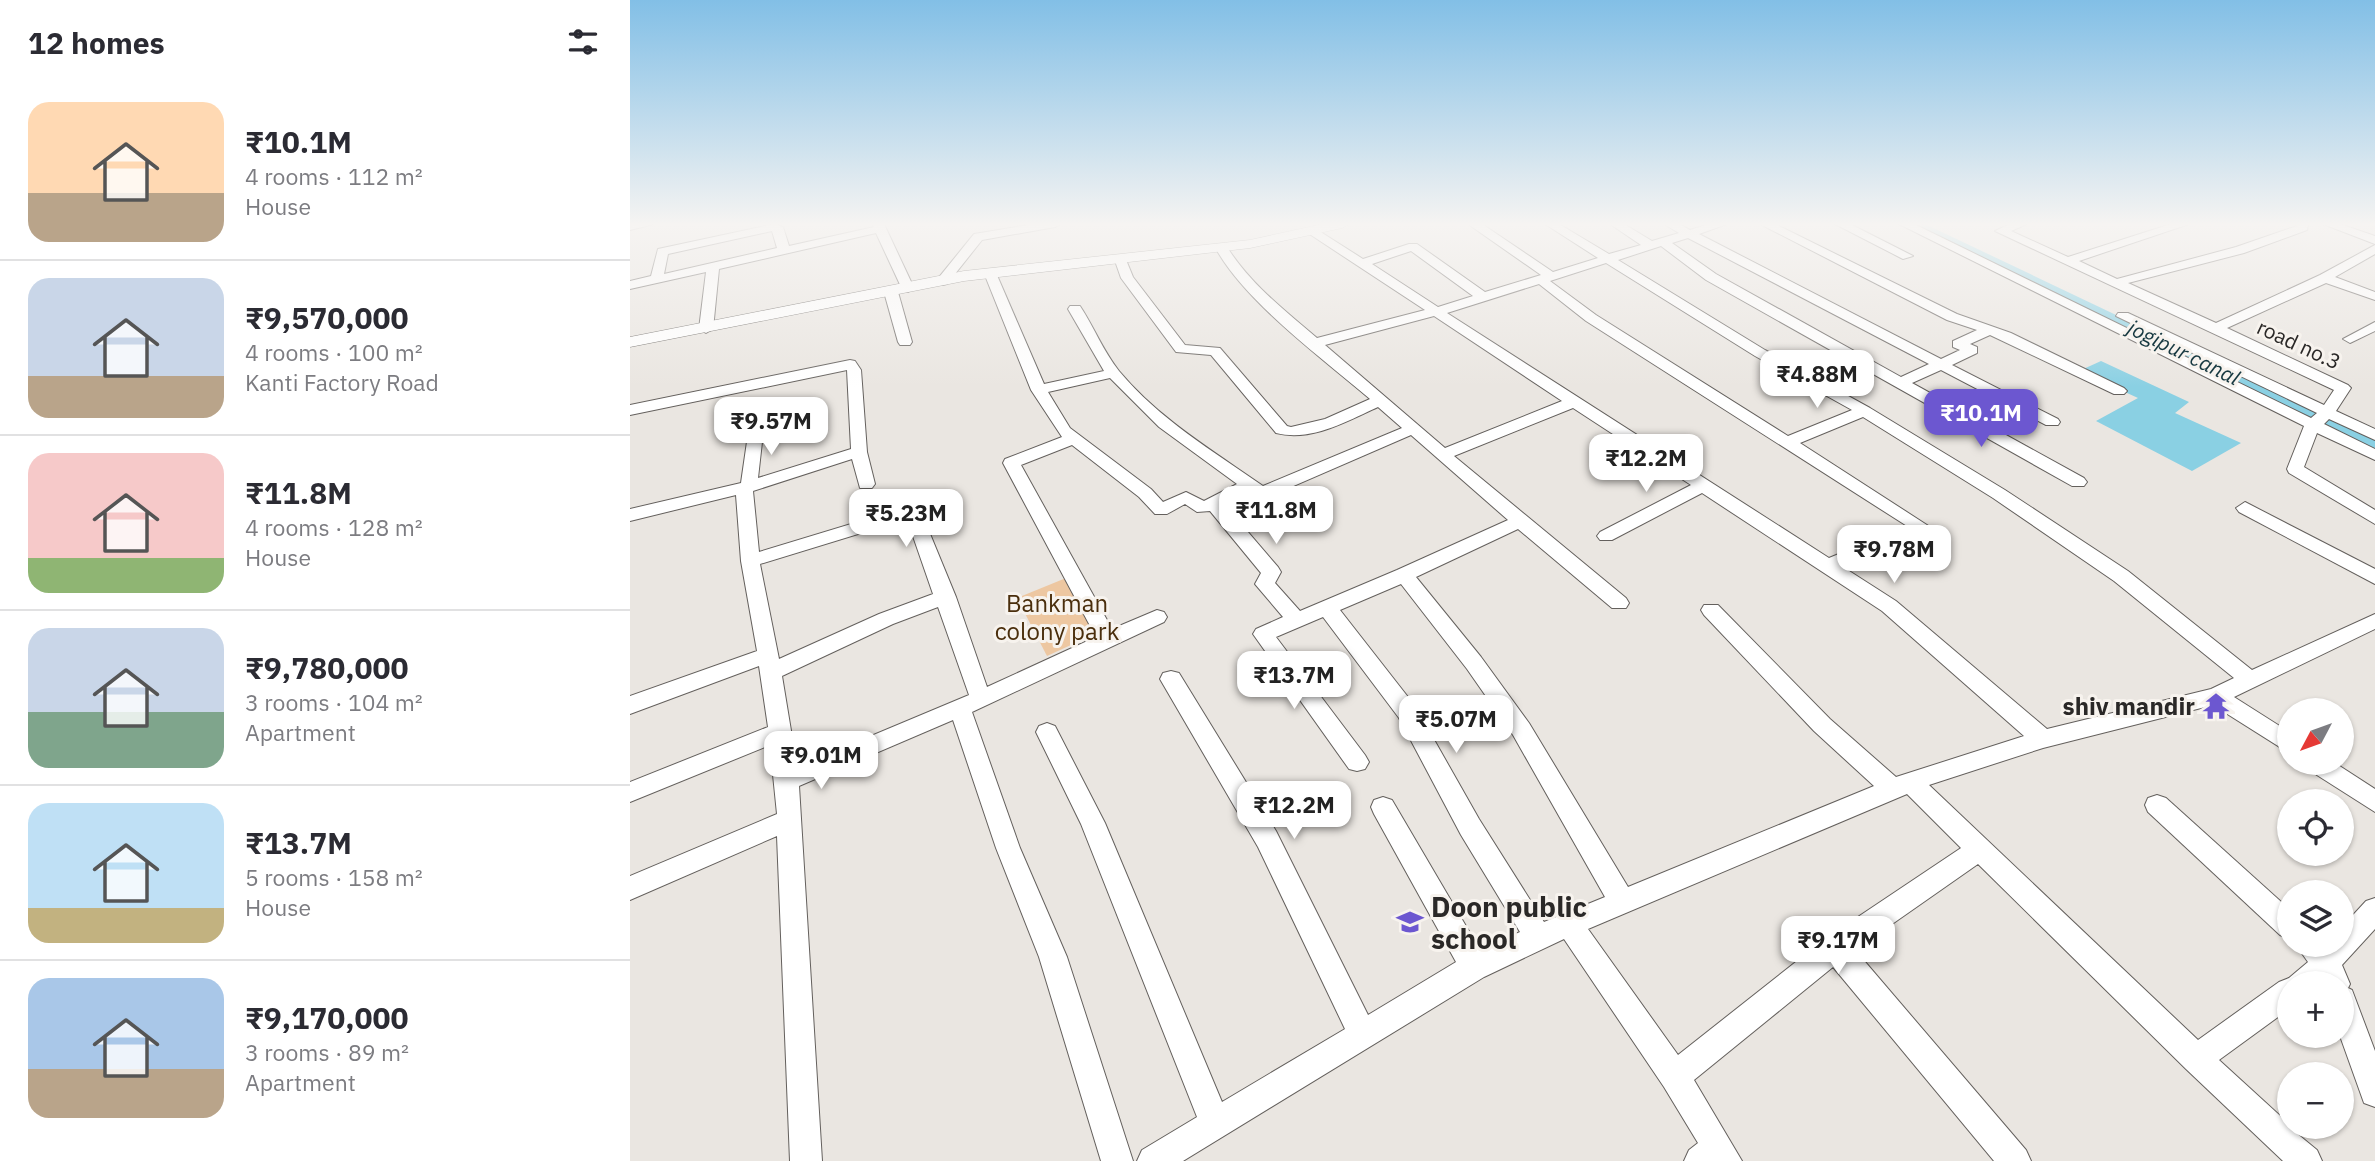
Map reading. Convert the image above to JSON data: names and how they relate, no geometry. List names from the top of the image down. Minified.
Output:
{"streets":{"street":["road no.3"]},"water":["jogipur canal"],"parks":["Bankman colony park"],"places":{"temple":["shiv mandir"],"school or university":["Doon public school"]},"north":"bottom left","page":{"heading":"12 homes","list":[{"name":"₹10.1M","note":"4 rooms · 112 m² · House"},{"name":"₹9,570,000","note":"4 rooms · 100 m² · Kanti Factory Road"},{"name":"₹11.8M","note":"4 rooms · 128 m² · House"},{"name":"₹9,780,000","note":"3 rooms · 104 m² · Apartment"},{"name":"₹13.7M","note":"5 rooms · 158 m² · House"},{"name":"₹9,170,000","note":"3 rooms · 89 m² · Apartment"}],"price":["₹4.88M","₹10.1M","₹9.57M","₹12.2M","₹11.8M","₹5.23M","₹9.78M","₹13.7M","₹5.07M","₹9.01M","₹12.2M","₹9.17M"],"map_buttons":["+","−"]}}
